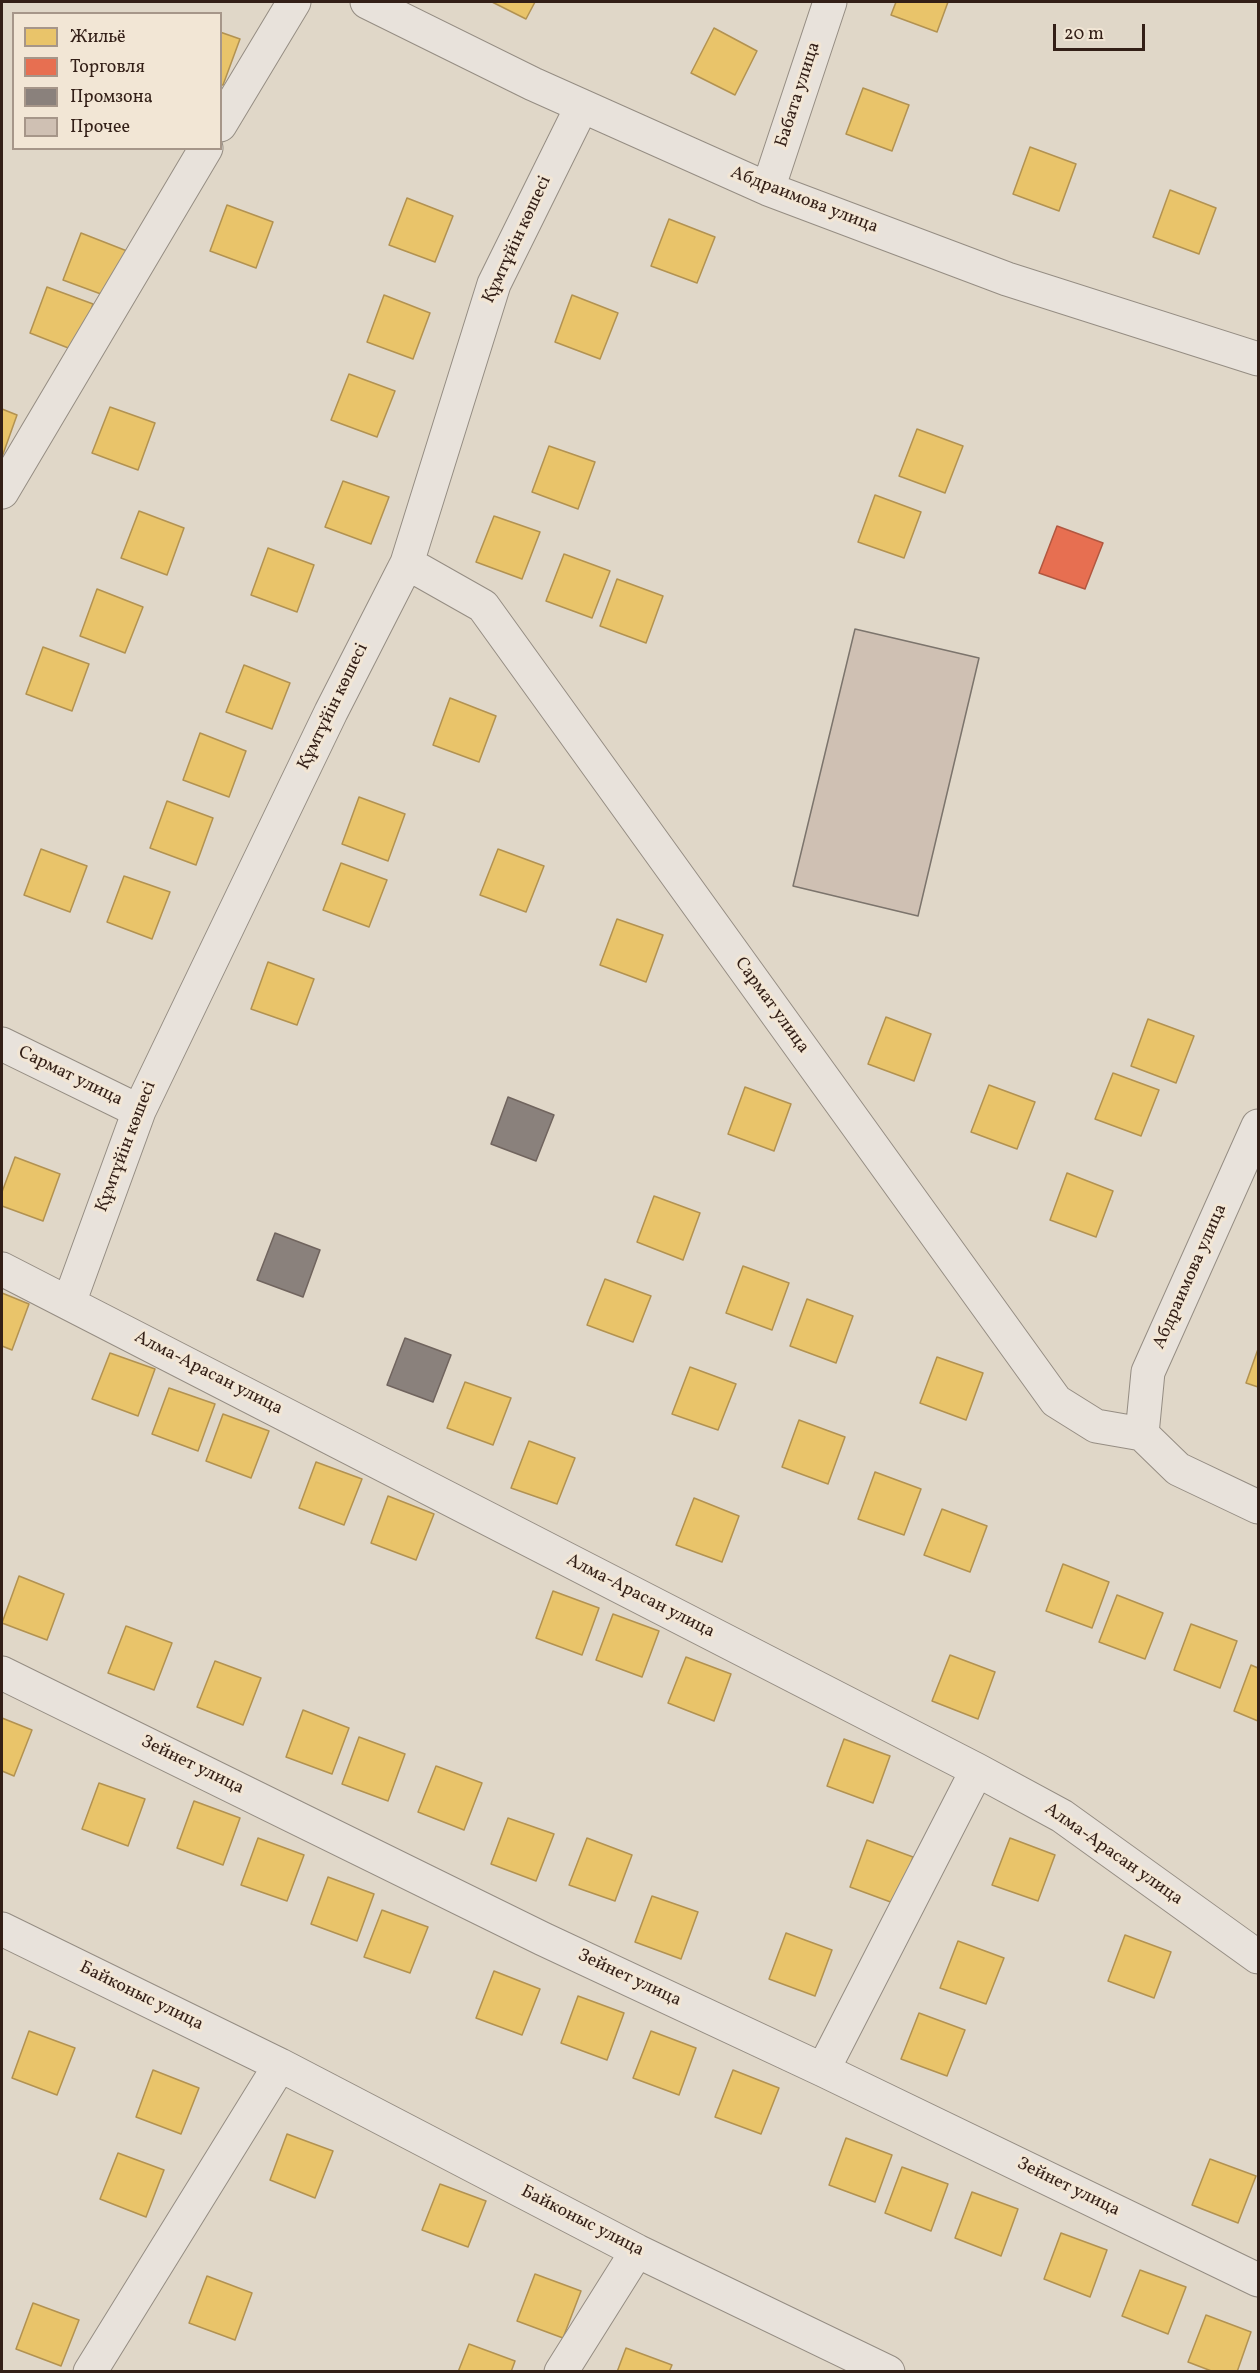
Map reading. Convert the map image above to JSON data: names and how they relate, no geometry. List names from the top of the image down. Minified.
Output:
{"streets":{"street":["Бабата улица","Абдраимова улица","Құмтұйiн көшесі","Сармат улица","Алма-Арасан улица","Зейнет улица","Байконыс улица"]},"crossings":[["Бабата улица","Абдраимова улица"],["Абдраимова улица","Құмтұйiн көшесі"],["Абдраимова улица","Сармат улица"],["Құмтұйiн көшесі","Сармат улица"],["Құмтұйiн көшесі","Алма-Арасан улица"]],"legend":["Жильё","Торговля","Промзона","Прочее"],"scale_bar":"20 m"}
